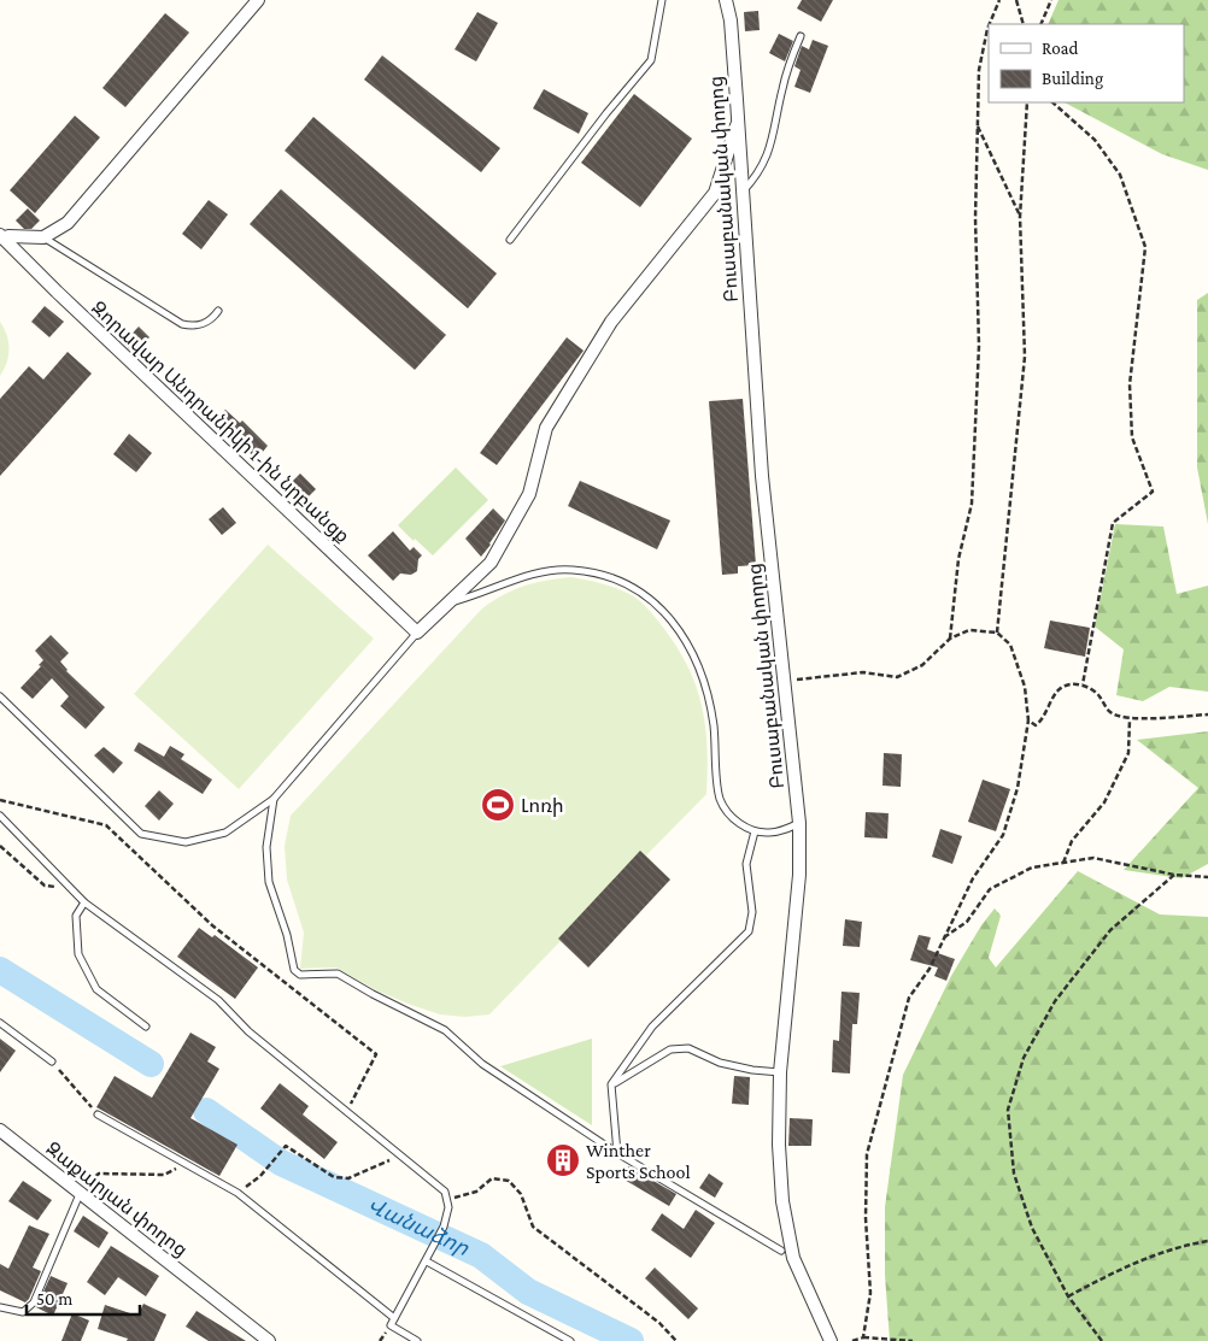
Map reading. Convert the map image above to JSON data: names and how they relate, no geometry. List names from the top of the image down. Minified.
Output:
{"streets":{"street":["Բուսաբանական փողոց","Զորավար Անդրանիկի 1-ին նրբանցք","Զաքարյան փողոց"]},"water":["Վանաձոր"],"places":{"sports":["Լոռի"],"building":["Winther Sports School"]},"legend":["Road","Building"],"scale_bar":"50 m"}
